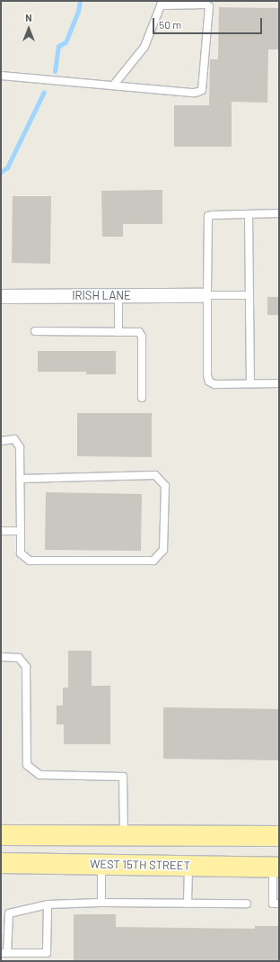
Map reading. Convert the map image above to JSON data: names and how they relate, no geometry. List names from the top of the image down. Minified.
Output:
{"streets":{"main road":["WEST 15TH STREET"],"street":["IRISH LANE"]},"scale_bar":"50 m","north":"top"}
